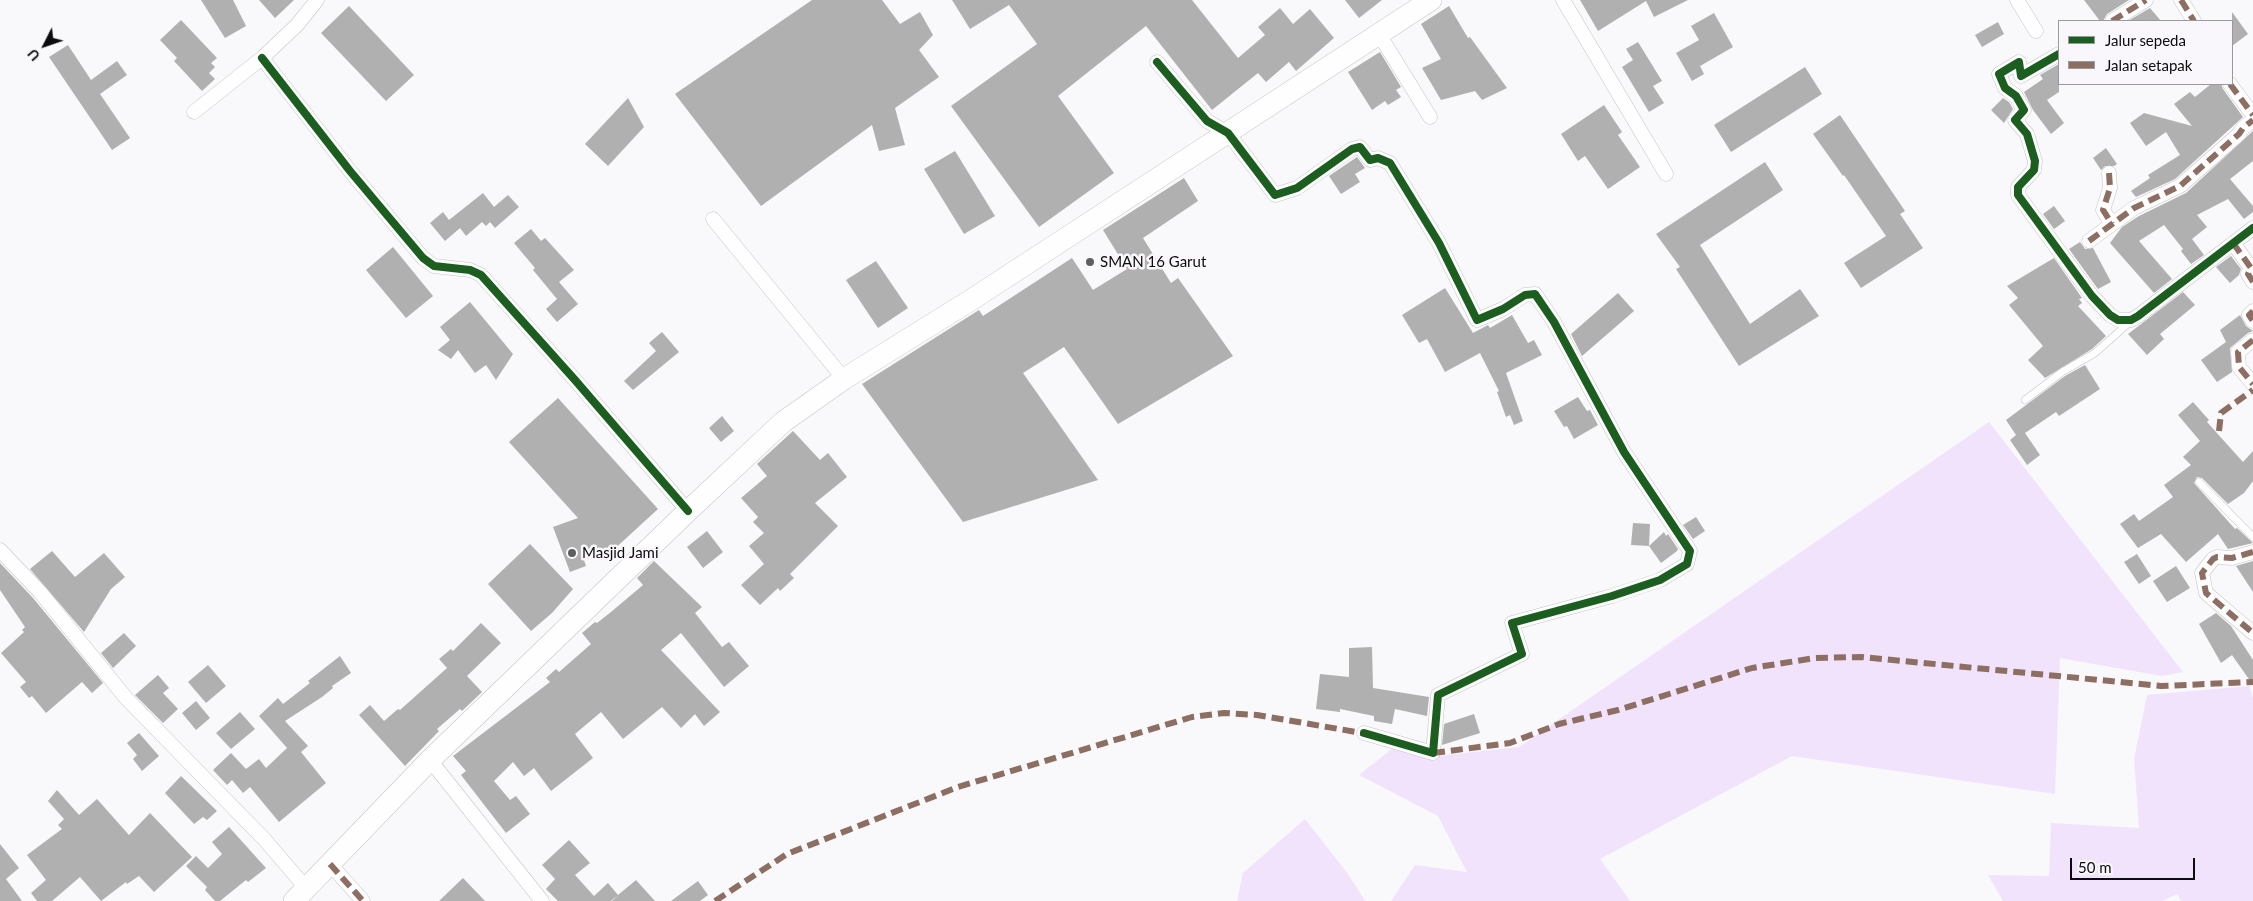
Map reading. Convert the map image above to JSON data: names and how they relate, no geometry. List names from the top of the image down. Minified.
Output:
{"places":["SMAN 16 Garut","Masjid Jami"],"legend":["Jalur sepeda","Jalan setapak"],"scale_bar":"50 m","north":"bottom left"}
